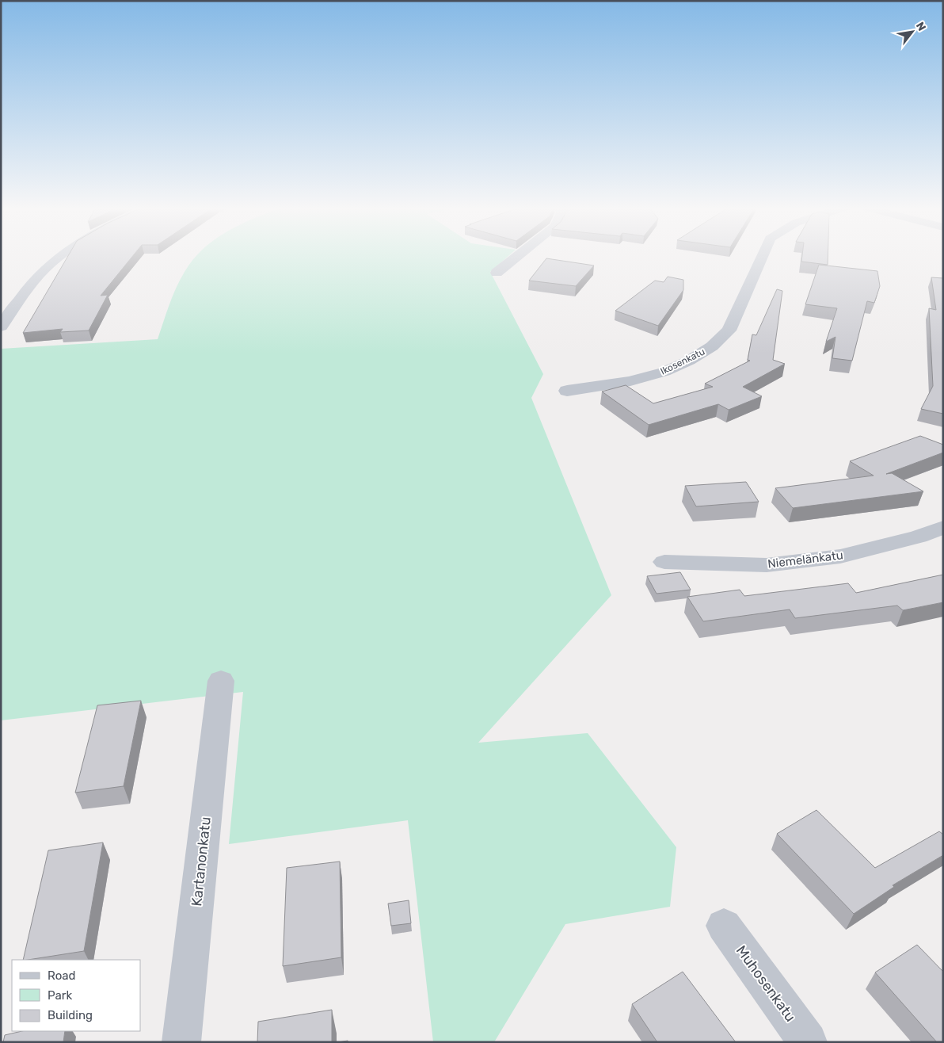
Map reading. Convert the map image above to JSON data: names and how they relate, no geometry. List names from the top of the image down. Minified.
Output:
{"streets":{"street":["Ikosenkatu","Niemelänkatu","Kartanonkatu","Muhosenkatu"]},"legend":["Road","Park","Building"],"north":"top right"}
